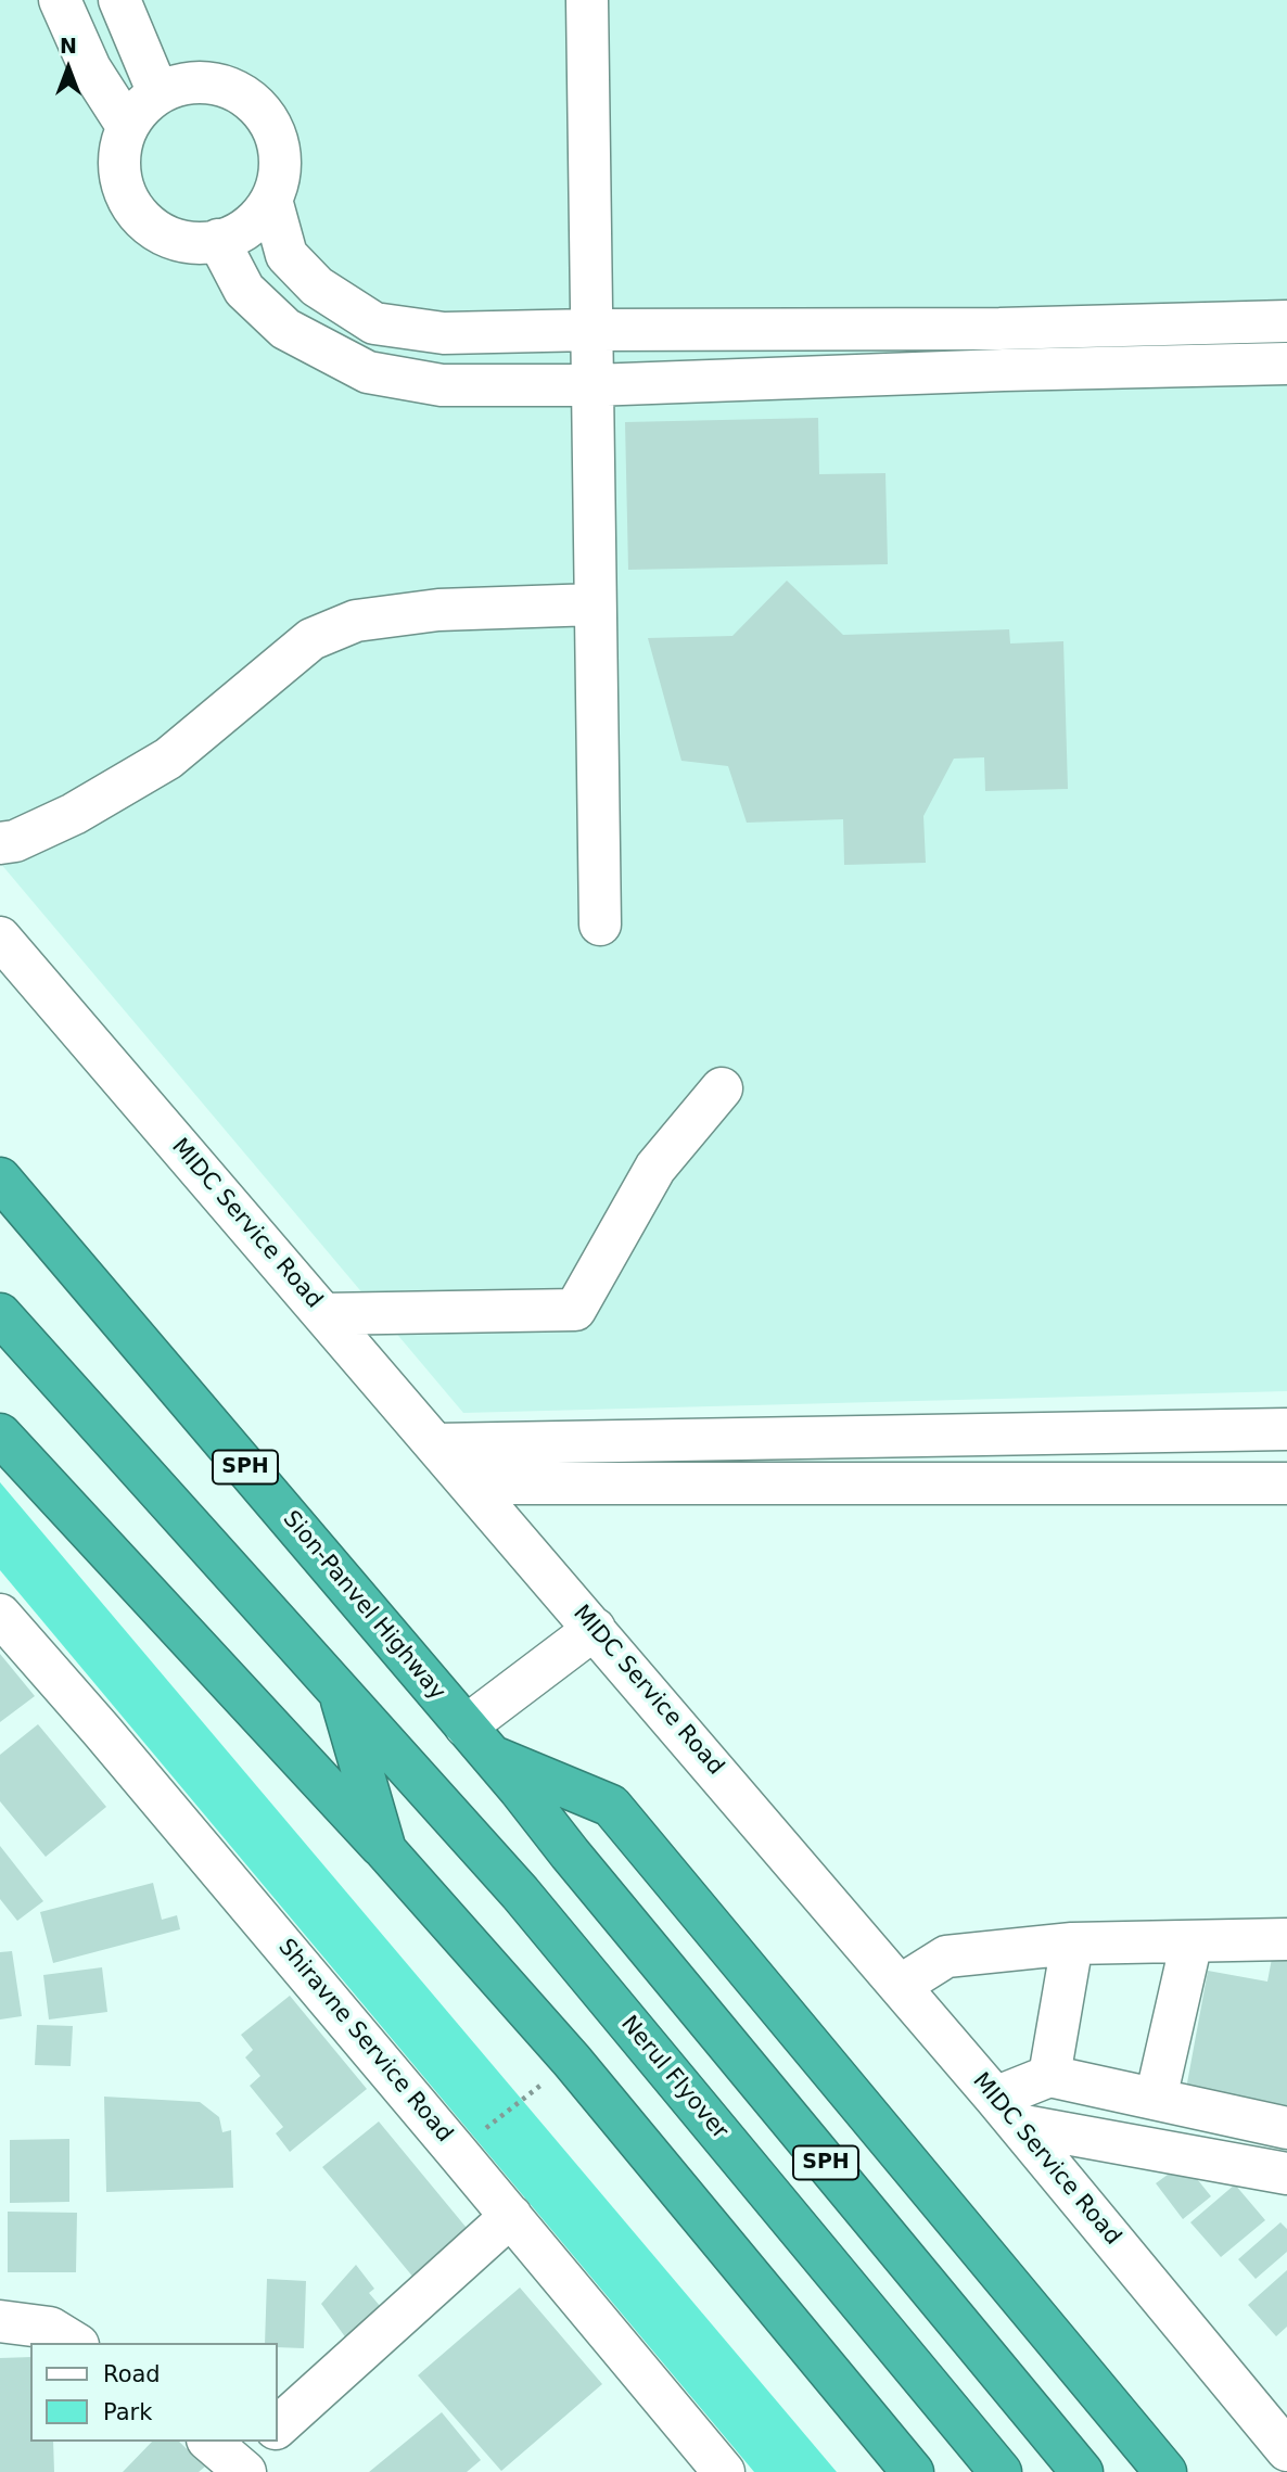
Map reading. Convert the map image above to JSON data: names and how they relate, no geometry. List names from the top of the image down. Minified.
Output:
{"streets":{"highway":["SPH","Sion-Panvel Highway","Nerul Flyover"],"street":["MIDC Service Road","Shiravne Service Road"]},"crossings":[["SPH","Sion-Panvel Highway"],["SPH","Nerul Flyover"]],"legend":["Road","Park"],"north":"top"}
